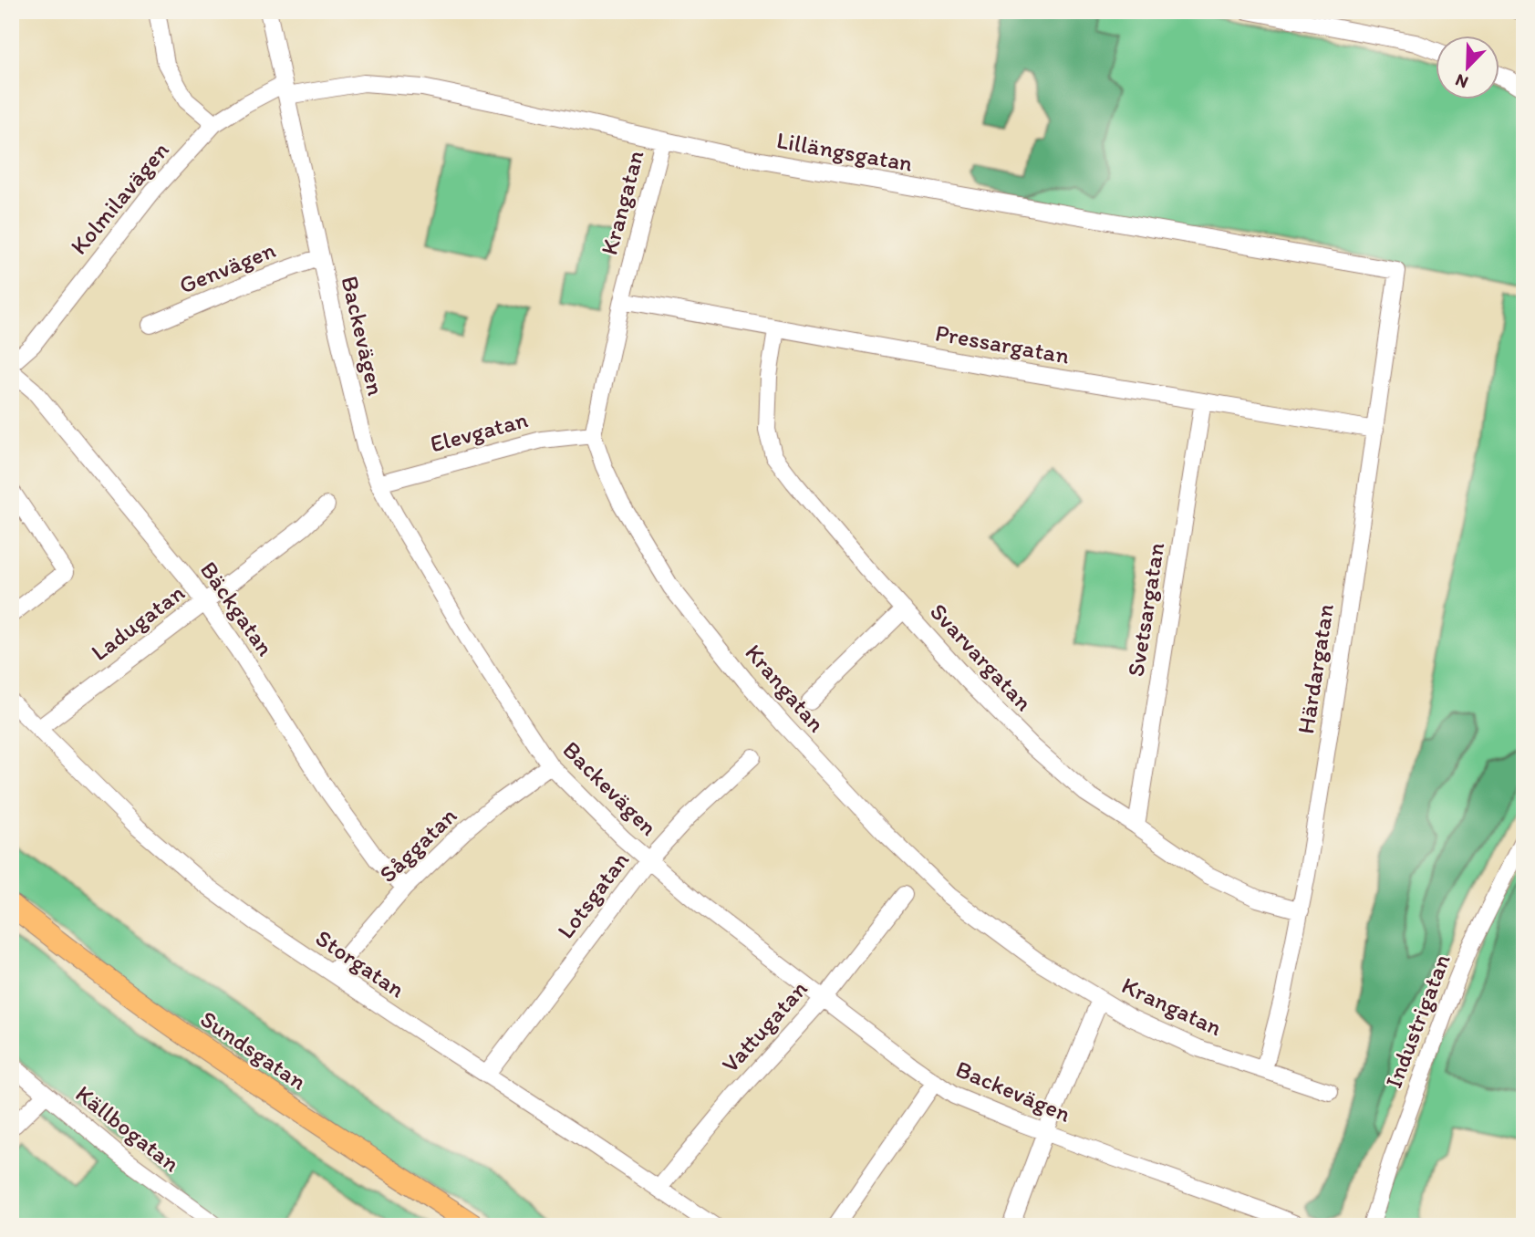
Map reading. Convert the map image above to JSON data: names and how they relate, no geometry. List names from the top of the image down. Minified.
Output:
{"streets":{"main road":["Sundsgatan"],"street":["Lillängsgatan","Kolmilavägen","Krangatan","Genvägen","Backevägen","Pressargatan","Elevgatan","Bäckgatan","Svetsargatan","Ladugatan","Svarvargatan","Härdargatan","Såggatan","Lotsgatan","Storgatan","Industrigatan","Vattugatan","Källbogatan"]},"crossings":[["Lillängsgatan","Kolmilavägen"],["Lillängsgatan","Krangatan"],["Lillängsgatan","Backevägen"],["Lillängsgatan","Härdargatan"],["Kolmilavägen","Backevägen"],["Krangatan","Pressargatan"],["Krangatan","Elevgatan"],["Krangatan","Härdargatan"],["Genvägen","Backevägen"],["Backevägen","Elevgatan"],["Backevägen","Såggatan"],["Backevägen","Lotsgatan"],["Backevägen","Vattugatan"],["Pressargatan","Svetsargatan"],["Pressargatan","Svarvargatan"],["Pressargatan","Härdargatan"],["Bäckgatan","Ladugatan"],["Bäckgatan","Såggatan"],["Svetsargatan","Svarvargatan"],["Ladugatan","Storgatan"],["Svarvargatan","Härdargatan"],["Såggatan","Storgatan"],["Lotsgatan","Storgatan"],["Storgatan","Vattugatan"]],"north":"bottom left"}
